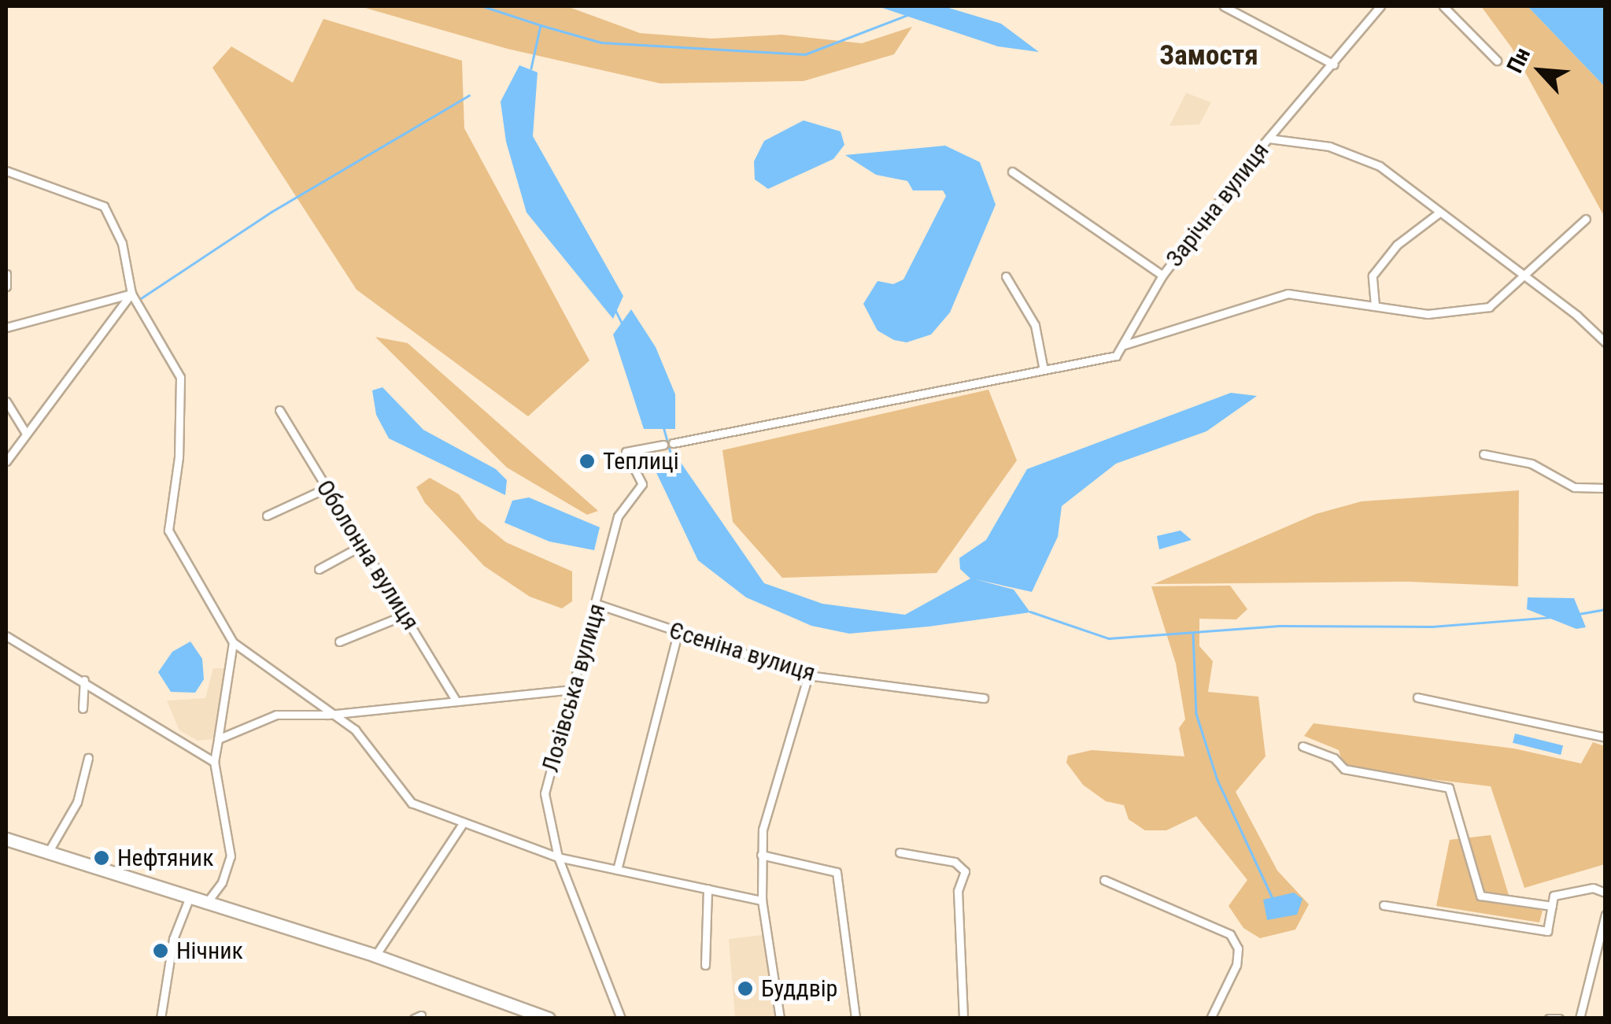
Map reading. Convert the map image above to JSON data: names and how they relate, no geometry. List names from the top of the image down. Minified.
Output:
{"streets":{"street":["Зарічна вулиця","Оболонна вулиця","Єсеніна вулиця","Лозівська вулиця"]},"crossings":[["Єсеніна вулиця","Лозівська вулиця"]],"districts":["Замостя"],"places":["Теплиці","Нефтяник","Нічник","Буддвір"],"north":"top left"}
